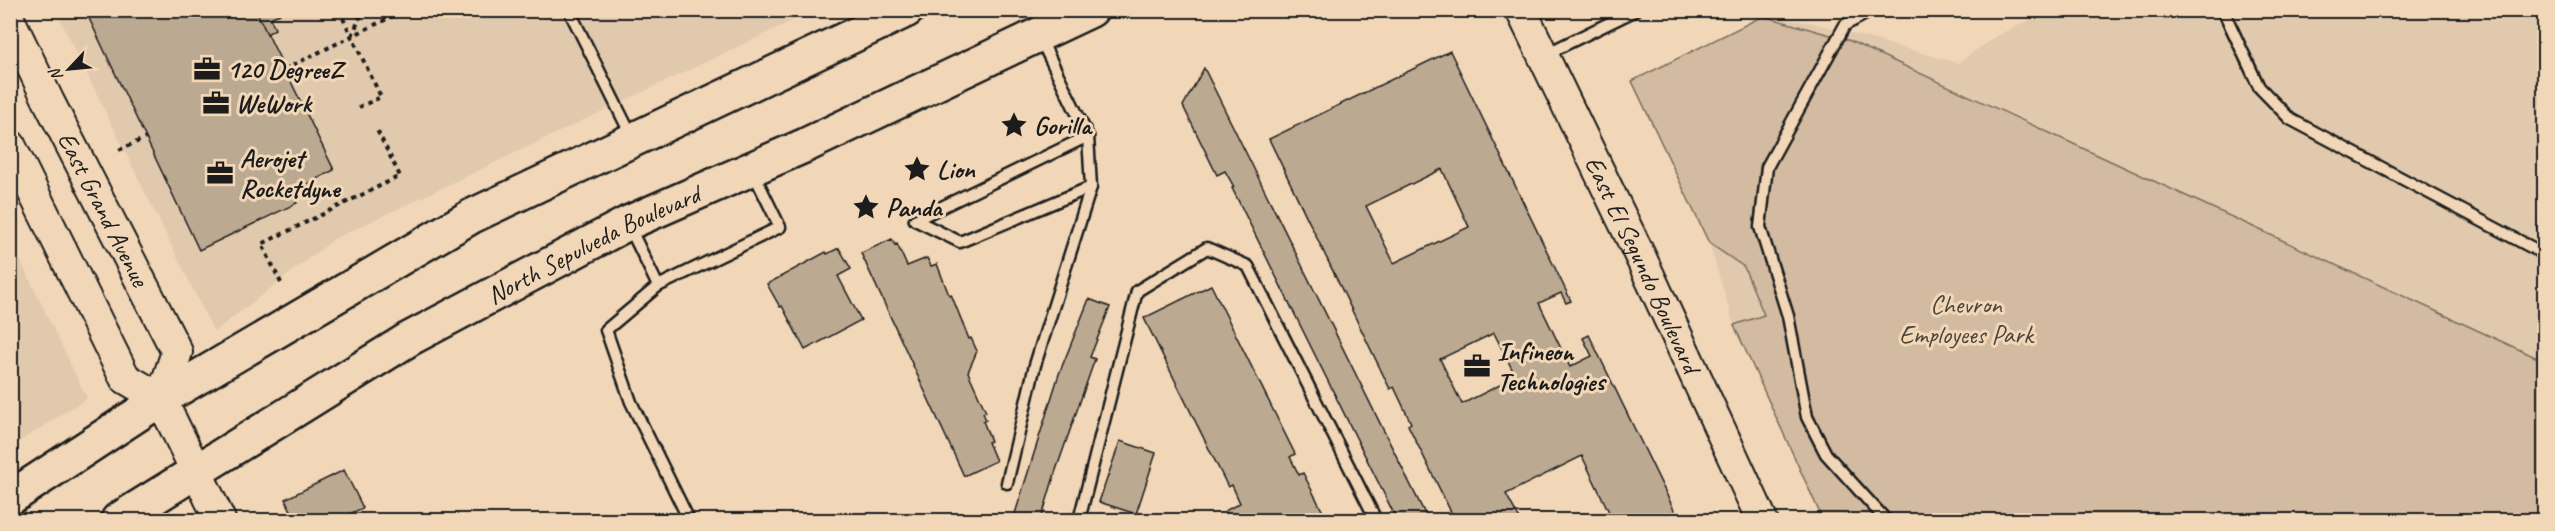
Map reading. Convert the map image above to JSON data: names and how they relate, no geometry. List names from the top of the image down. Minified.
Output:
{"streets":{"highway":["North Sepulveda Boulevard"],"street":["East Grand Avenue","East El Segundo Boulevard"]},"parks":["Chevron Employees Park"],"places":{"office":["120 DegreeZ","WeWork","Aerojet Rocketdyne","Infineon Technologies"],"place":["Gorilla","Lion","Panda"]},"north":"bottom left"}
